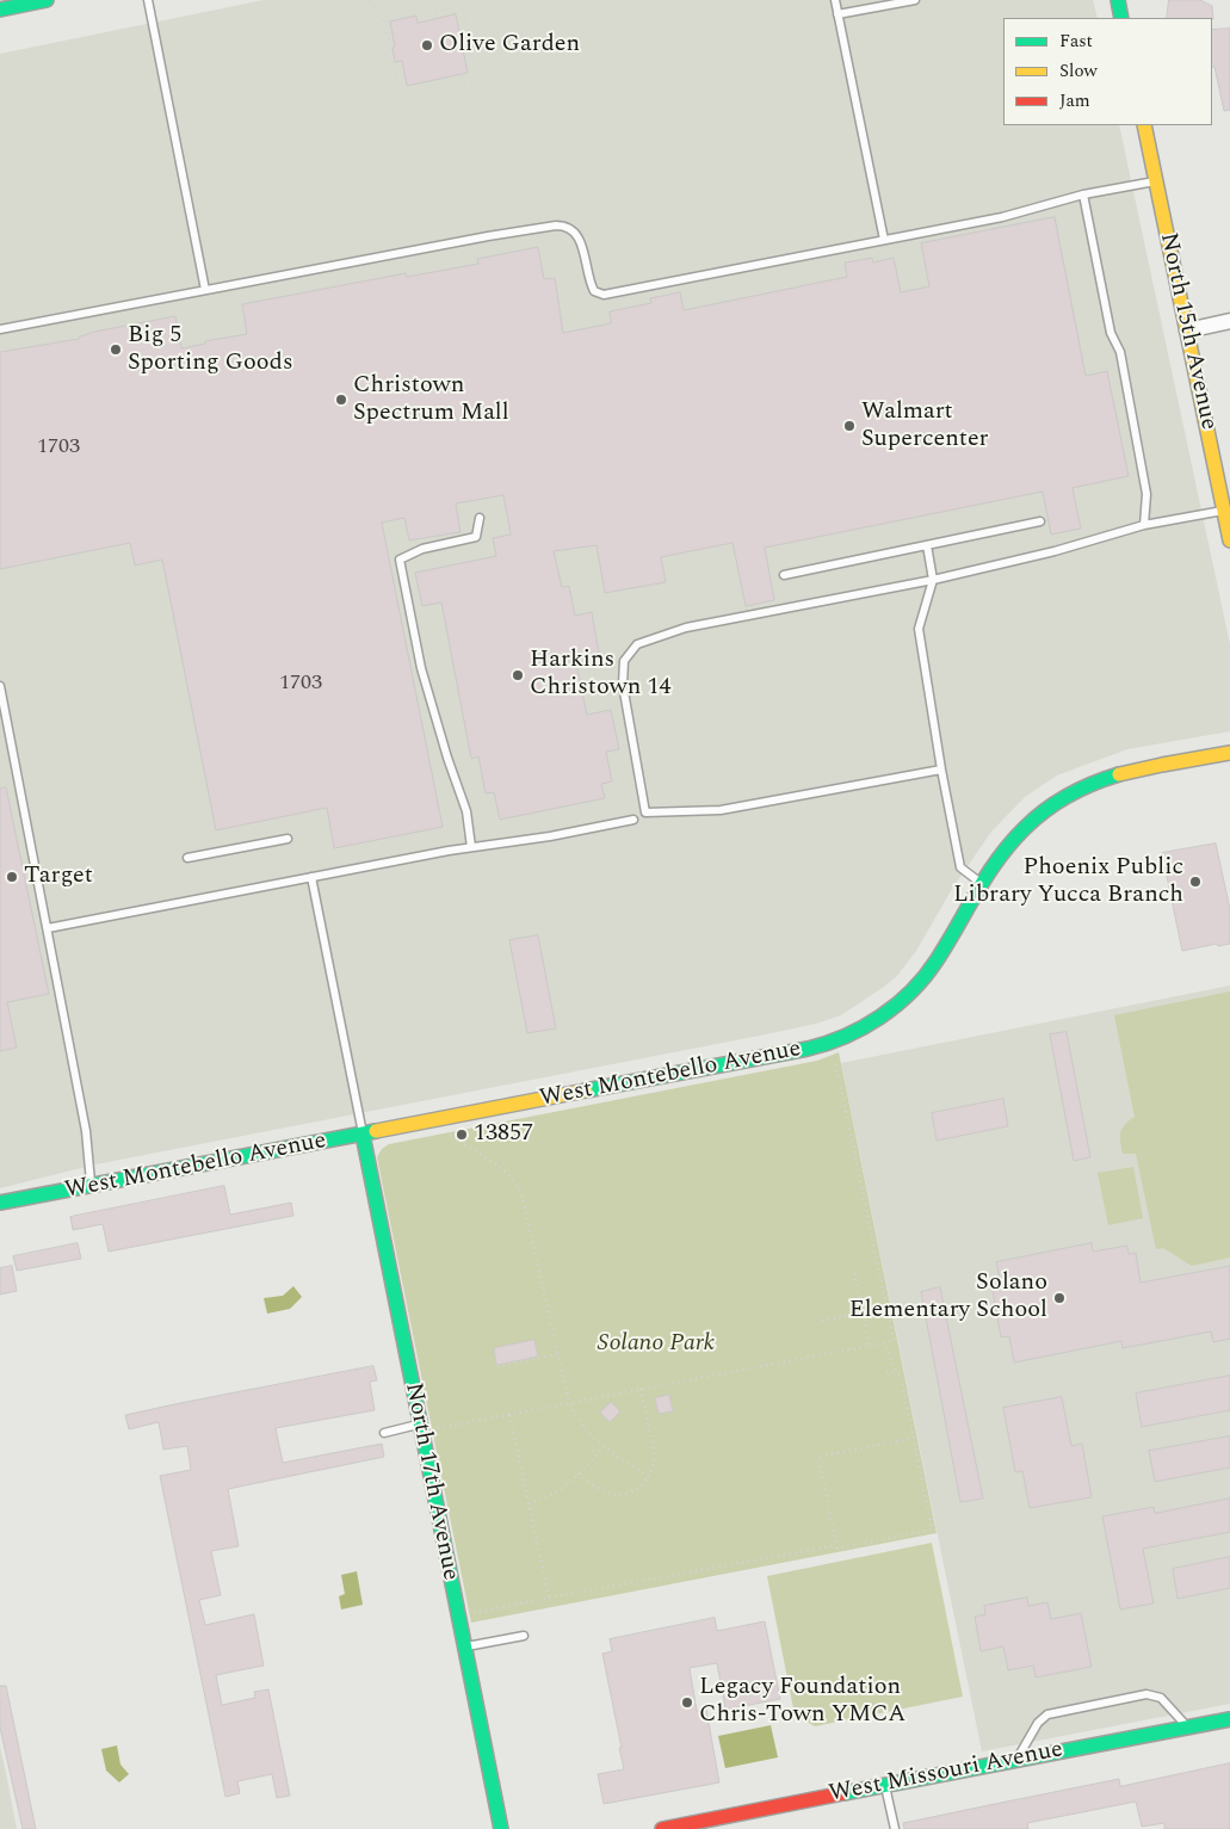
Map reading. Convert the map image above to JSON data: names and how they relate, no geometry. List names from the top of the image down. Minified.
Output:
{"streets":{"street":["North 15th Avenue","West Montebello Avenue","North 17th Avenue","West Missouri Avenue"]},"crossings":[["West Montebello Avenue","North 17th Avenue"]],"parks":["Solano Park"],"places":["Olive Garden","Big 5 Sporting Goods","Christown Spectrum Mall","Walmart Supercenter","Harkins Christown 14","Target","Phoenix Public Library Yucca Branch","13857","Solano Elementary School","Legacy Foundation Chris-Town YMCA"],"house_numbers":["1703","1703"],"legend":["Fast","Slow","Jam"]}
